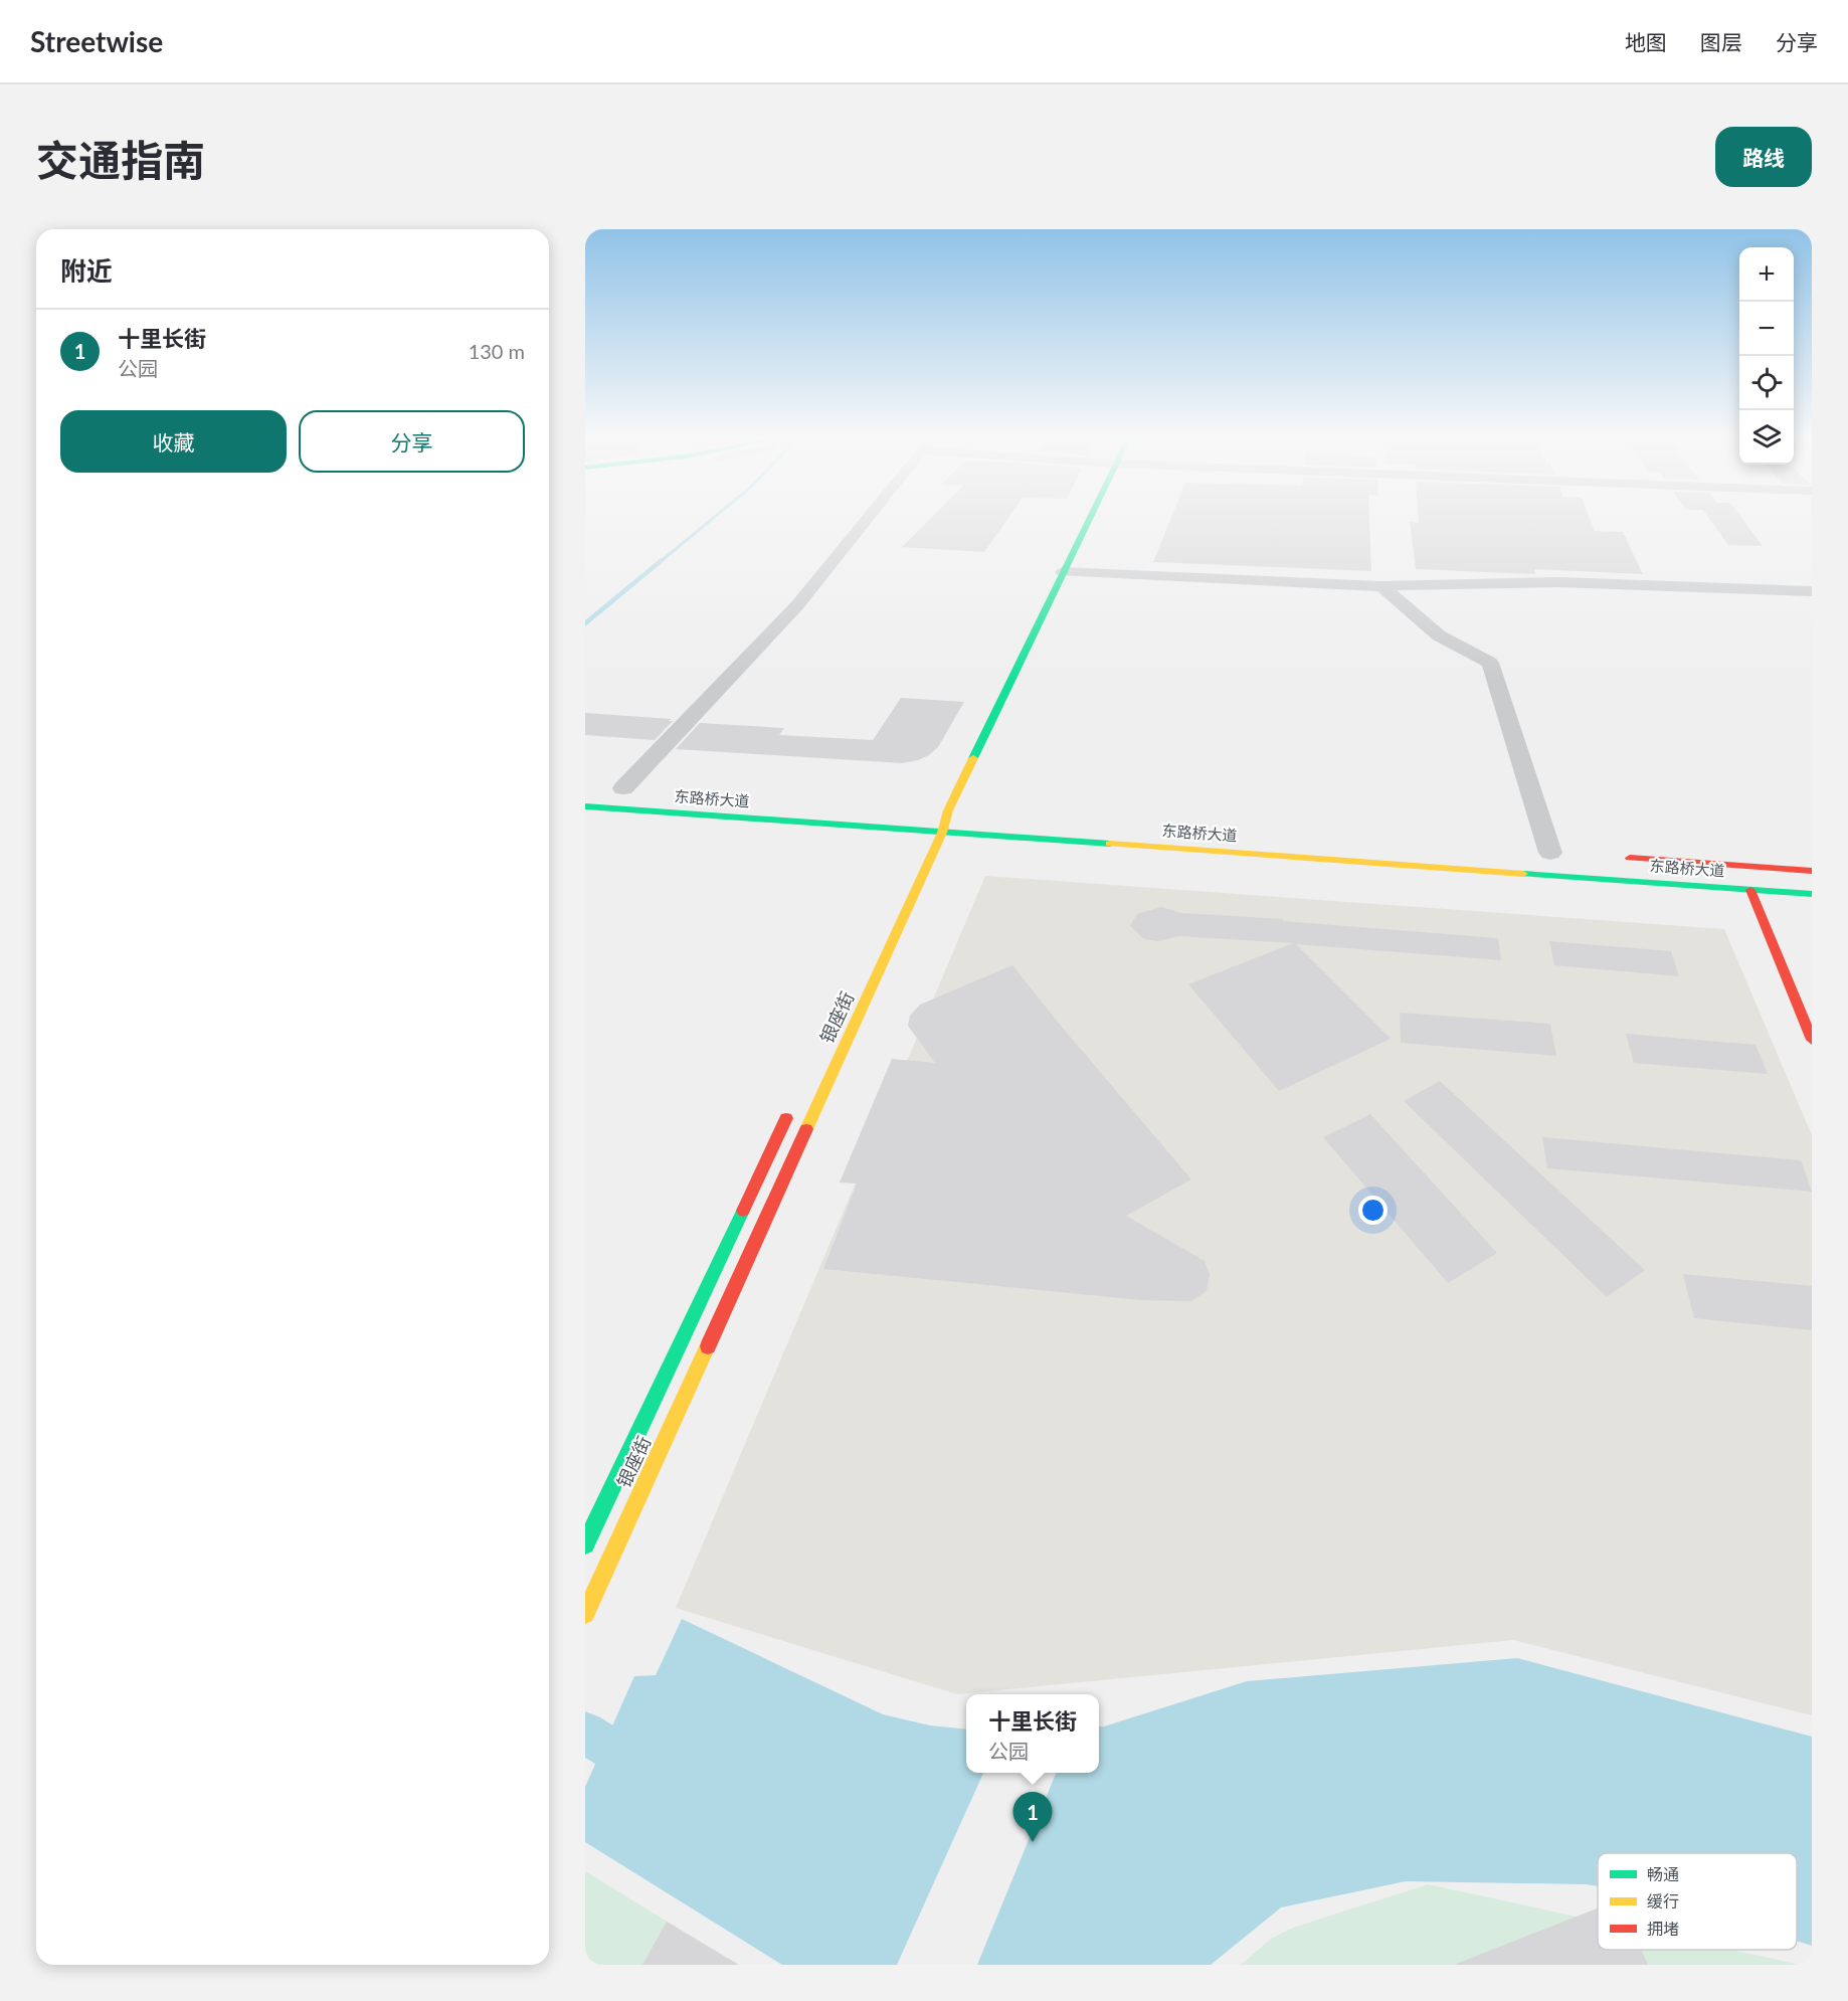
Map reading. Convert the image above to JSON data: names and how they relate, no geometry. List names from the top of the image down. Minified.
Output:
{"streets":{"main road":["东路桥大道","银座街"]},"crossings":[["东路桥大道","银座街"]],"legend":["畅通","缓行","拥堵"],"page":{"header":"Streetwise","nav":["地图","图层","分享"],"title":"交通指南","buttons":["路线",["收藏","分享"]],"heading":"附近","map_buttons":["+","−"],"list":[{"mark":"1","name":"十里长街","note":"公园","value":"130 m"}],"popup":["十里长街","公园"],"pins":"1"}}
